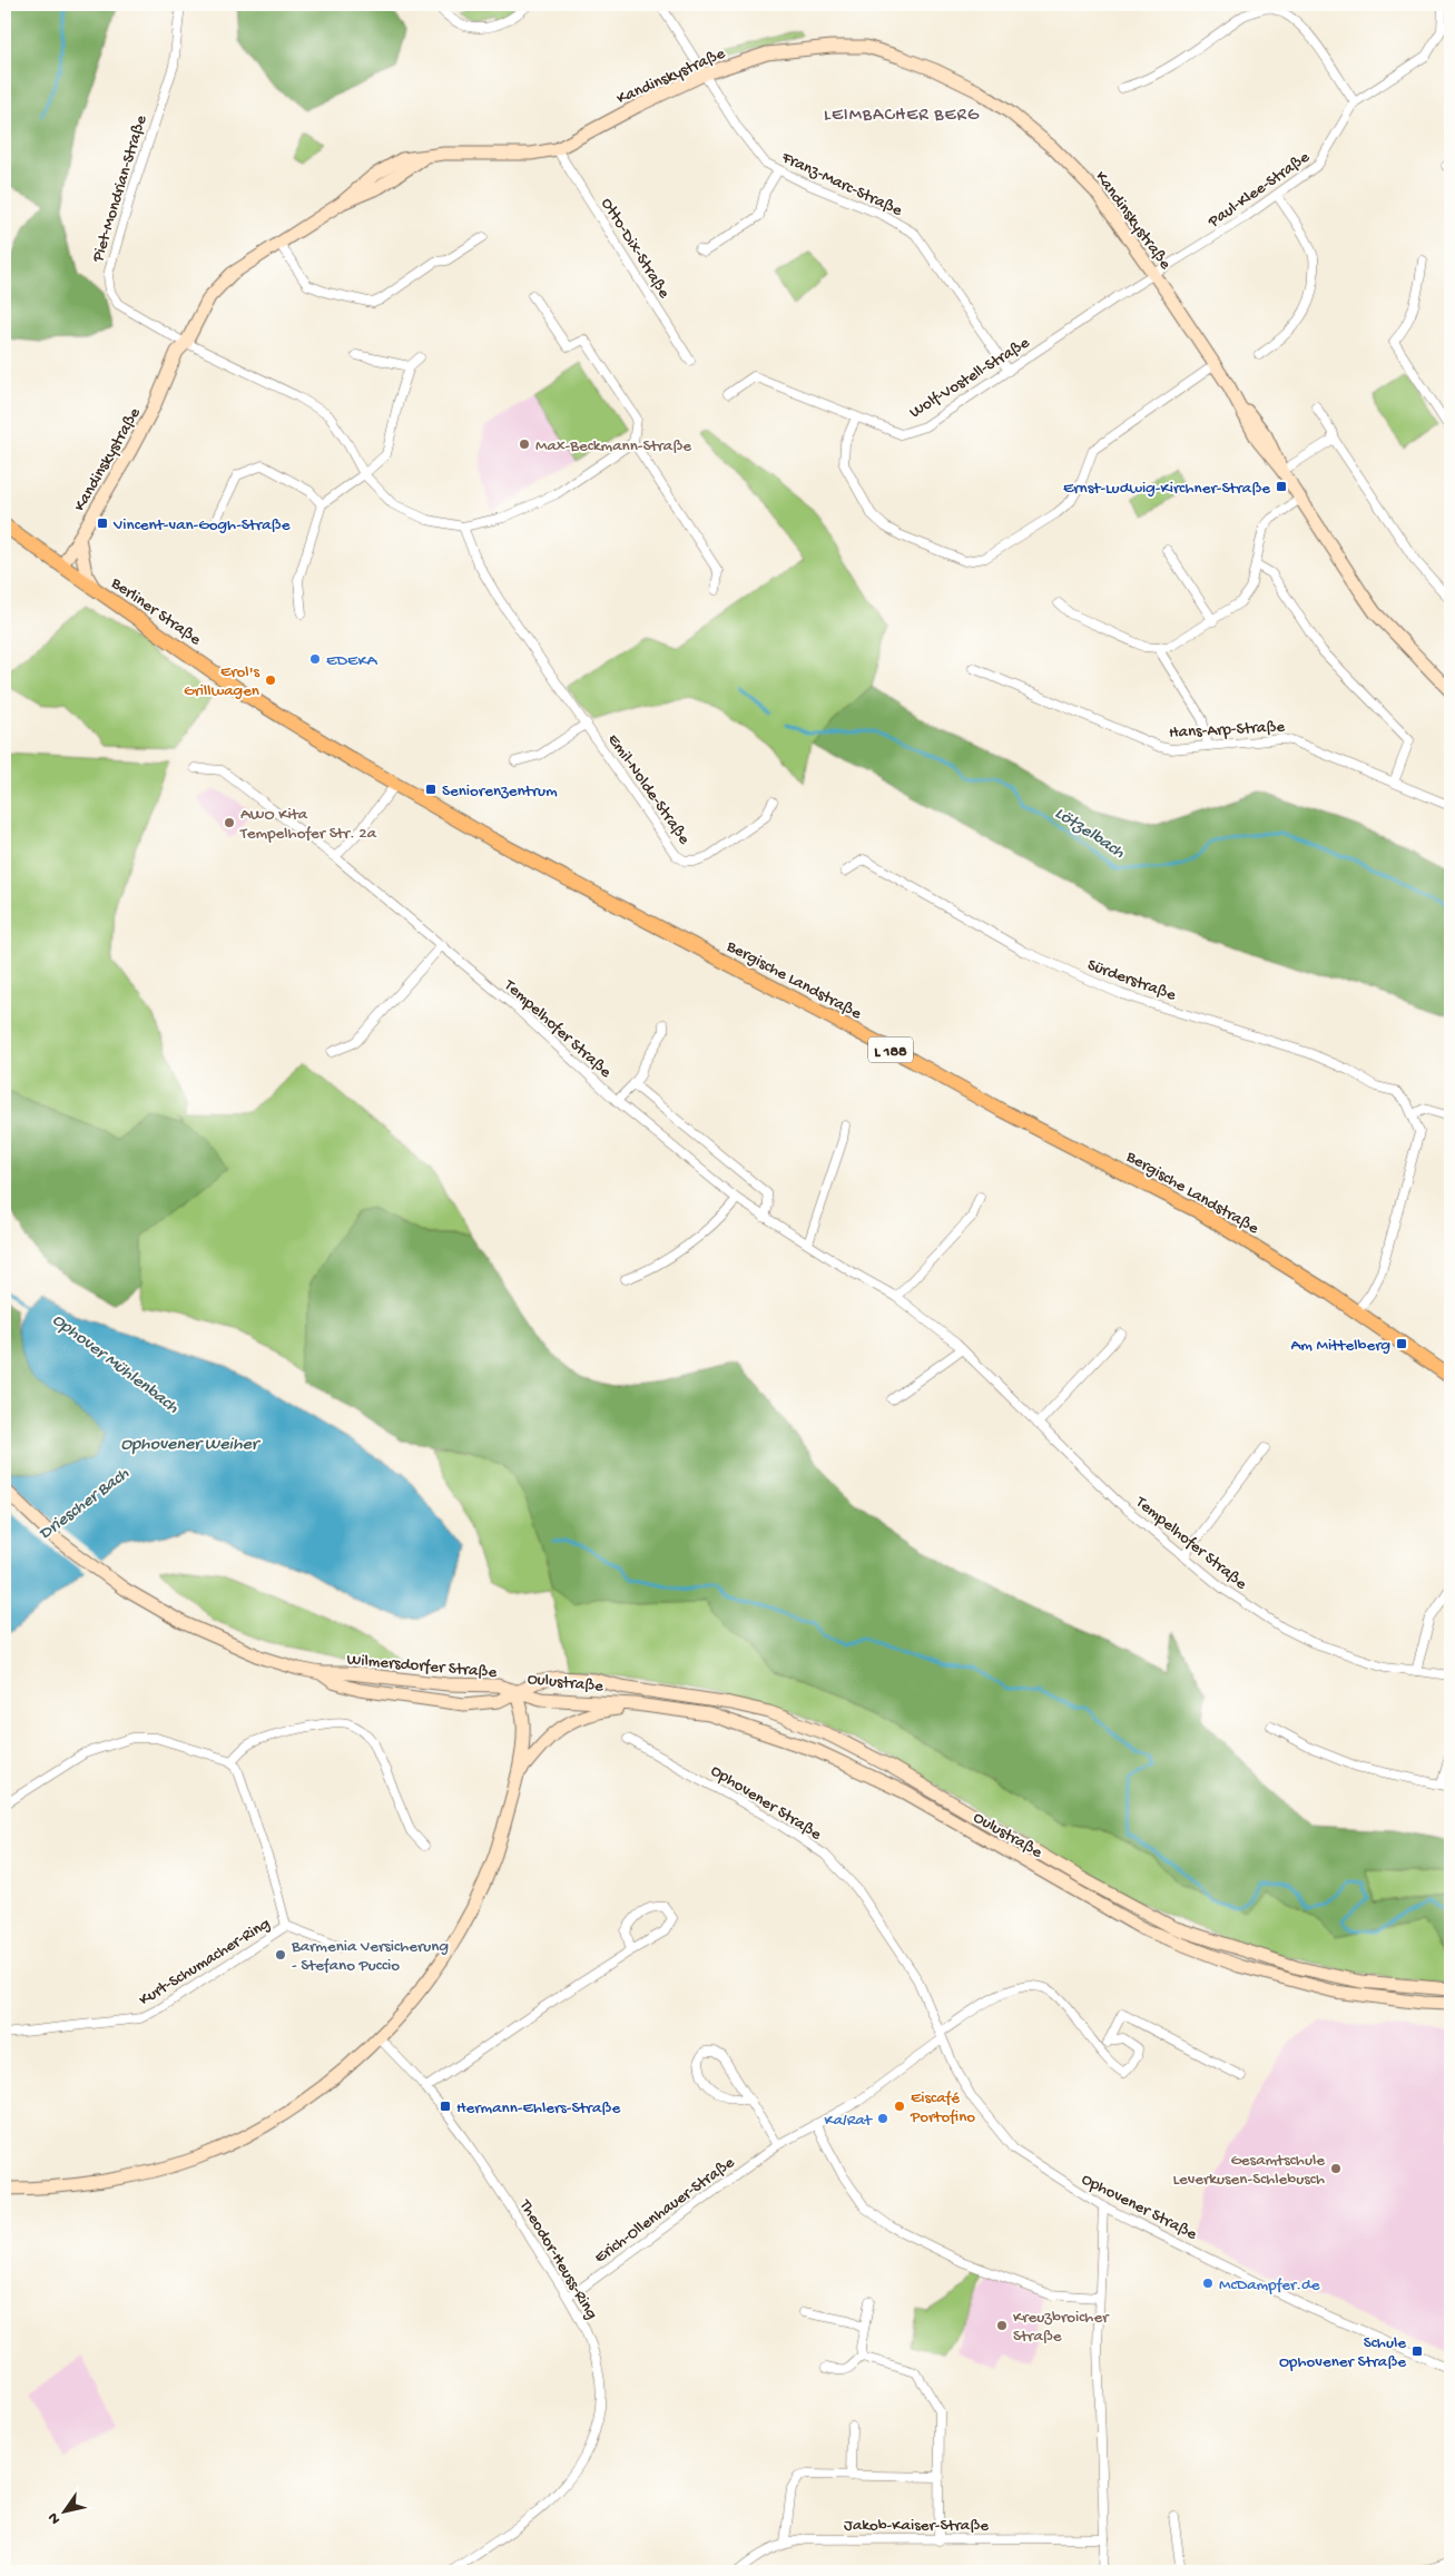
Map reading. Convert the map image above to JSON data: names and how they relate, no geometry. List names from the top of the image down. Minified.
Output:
{"streets":{"main road":["Kandinskystraße","Berliner Straße","Bergische Landstraße","L 188","Wilmersdorfer Straße","Oulustraße"],"street":["Franz-Marc-Straße","Piet-Mondrian-Straße","Paul-Klee-Straße","Otto-Dix-Straße","Wolf-Vostell-Straße","Hans-Arp-Straße","Emil-Nolde-Straße","Sürderstraße","Tempelhofer Straße","Ophovener Straße","Kurt-Schumacher-Ring","Erich-Ollenhauer-Straße","Theodor-Heuss-Ring","Jakob-Kaiser-Straße"]},"crossings":[["Kandinskystraße","Franz-Marc-Straße"],["Kandinskystraße","Piet-Mondrian-Straße"],["Kandinskystraße","Paul-Klee-Straße"],["Kandinskystraße","Otto-Dix-Straße"],["Kandinskystraße","Wolf-Vostell-Straße"],["Kandinskystraße","Berliner Straße"],["Franz-Marc-Straße","Wolf-Vostell-Straße"],["Paul-Klee-Straße","Wolf-Vostell-Straße"],["Berliner Straße","Bergische Landstraße"],["Bergische Landstraße","Sürderstraße"],["Wilmersdorfer Straße","Oulustraße"],["Ophovener Straße","Erich-Ollenhauer-Straße"],["Erich-Ollenhauer-Straße","Theodor-Heuss-Ring"]],"districts":["LEIMBACHER BERG"],"water":["Lötzelbach","Ophover Mühlenbach","Ophovener Weiher","Driescher Bach"],"places":{"other":["Max-Beckmann-Straße","EDEKA","Erol's Grillwagen","AWO Kita Tempelhofer Str. 2a","Barmenia Versicherung - Stefano Puccio","Eiscafé Portofino","Ka/Rat","Gesamtschule Leverkusen-Schlebusch","McDampfer.de","Kreuzbroicher Straße"],"transit":["Ernst-Ludwig-Kirchner-Straße","Vincent-van-Gogh-Straße","Seniorenzentrum","Am Mittelberg","Hermann-Ehlers-Straße","Schule Ophovener Straße"]},"north":"bottom left"}
